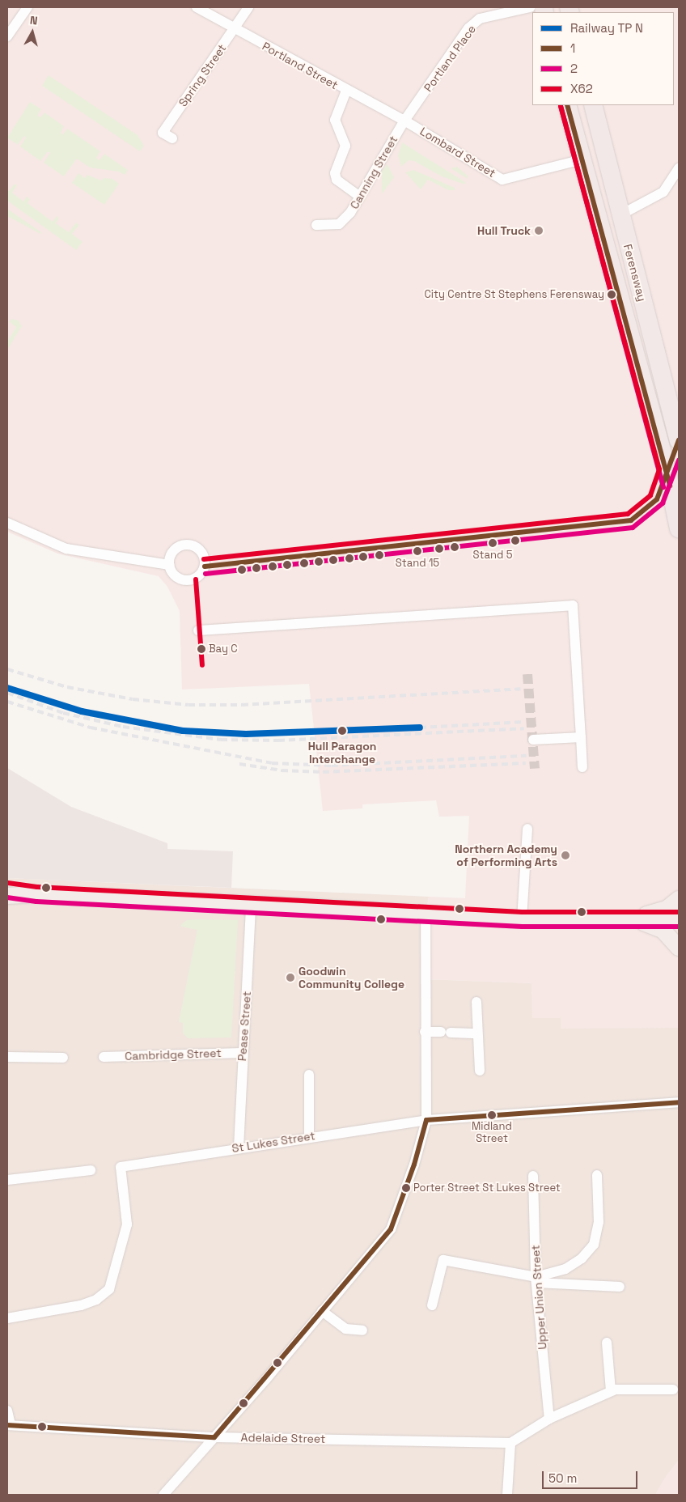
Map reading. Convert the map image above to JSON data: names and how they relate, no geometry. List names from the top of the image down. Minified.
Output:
{"streets":{"highway":["Ferensway"],"street":["Portland Place","Portland Street","Spring Street","Lombard Street","Canning Street","Pease Street","Cambridge Street","St Lukes Street","Upper Union Street","Adelaide Street"]},"crossings":[["Portland Place","Portland Street"],["Portland Place","Lombard Street"],["Portland Place","Canning Street"],["Portland Street","Spring Street"],["Portland Street","Lombard Street"],["Portland Street","Canning Street"],["Lombard Street","Canning Street"],["Lombard Street","Ferensway"],["Pease Street","Cambridge Street"],["Pease Street","St Lukes Street"]],"places":["Hull Truck","City Centre St Stephens Ferensway","Stand 5","Stand 15","Bay C","Hull Paragon Interchange","Northern Academy of Performing Arts","Goodwin Community College","Midland Street","Porter Street St Lukes Street"],"lines":["transit line 1","transit line 2","transit line X62"],"legend":["Railway TP N","1","2","X62"],"scale_bar":"50 m","north":"top"}
